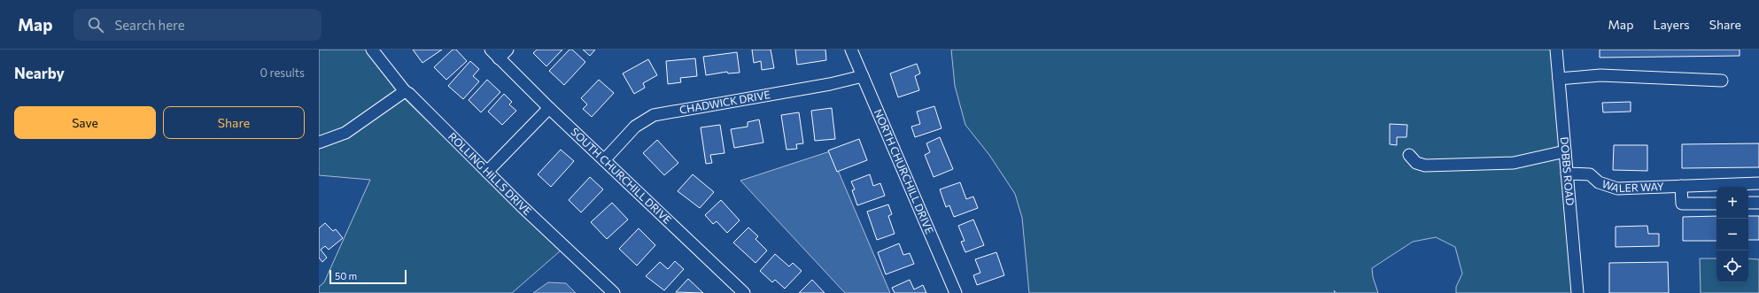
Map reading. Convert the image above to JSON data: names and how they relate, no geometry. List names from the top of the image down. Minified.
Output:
{"streets":{"street":["CHADWICK DRIVE","NORTH CHURCHILL DRIVE","DOBBS ROAD","ROLLING HILLS DRIVE","SOUTH CHURCHILL DRIVE","WALER WAY"]},"crossings":[["CHADWICK DRIVE","NORTH CHURCHILL DRIVE"],["CHADWICK DRIVE","SOUTH CHURCHILL DRIVE"],["DOBBS ROAD","WALER WAY"]],"scale_bar":"50 m","page":{"header":"Map","search":"Search here","nav":["Map","Layers","Share"],"heading":["Nearby","0 results"],"buttons":["Save","Share"],"map_buttons":["+","−"],"scale":"50 m"}}
